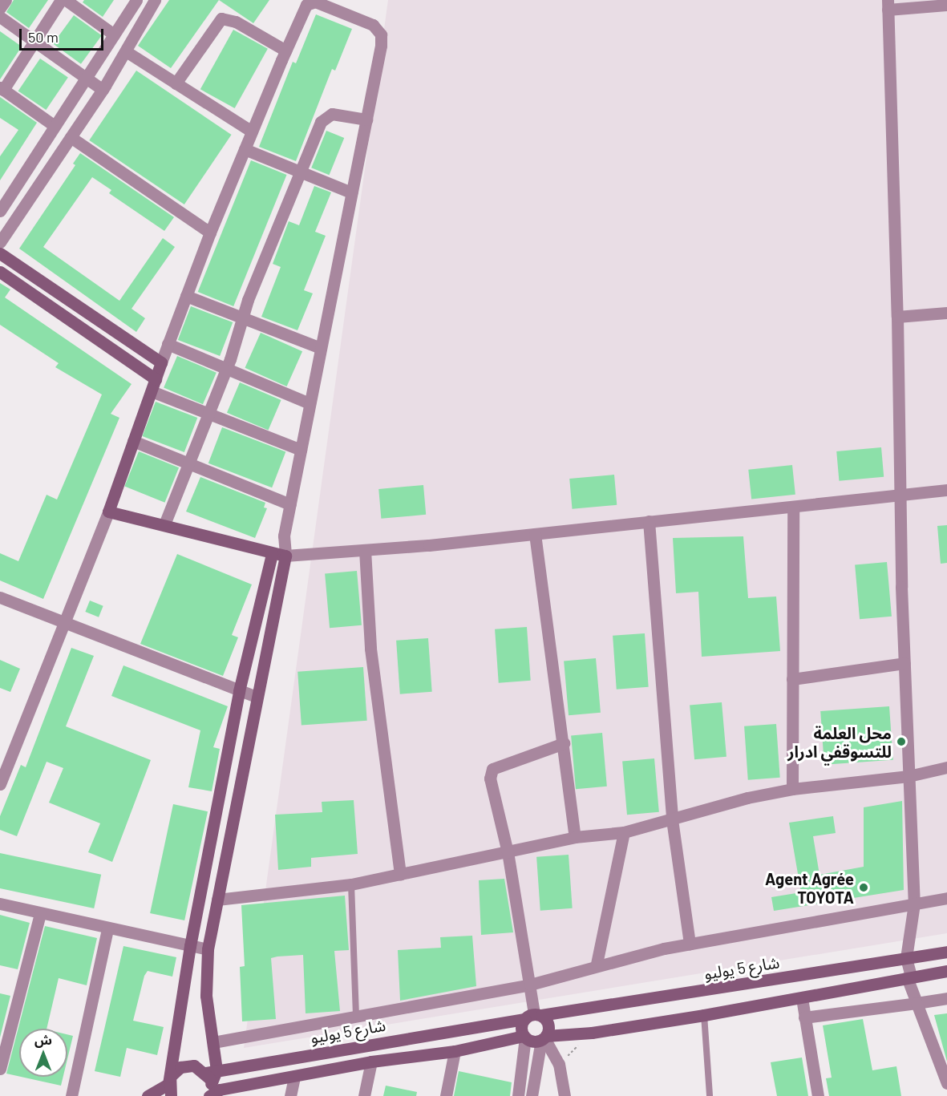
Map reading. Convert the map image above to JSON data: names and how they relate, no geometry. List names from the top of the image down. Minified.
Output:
{"streets":{"street":["شارع 5 يوليو"]},"places":["محل العلمة للتسوقفي ادرار","Agent Agrée TOYOTA"],"scale_bar":"50 m","north":"top"}
